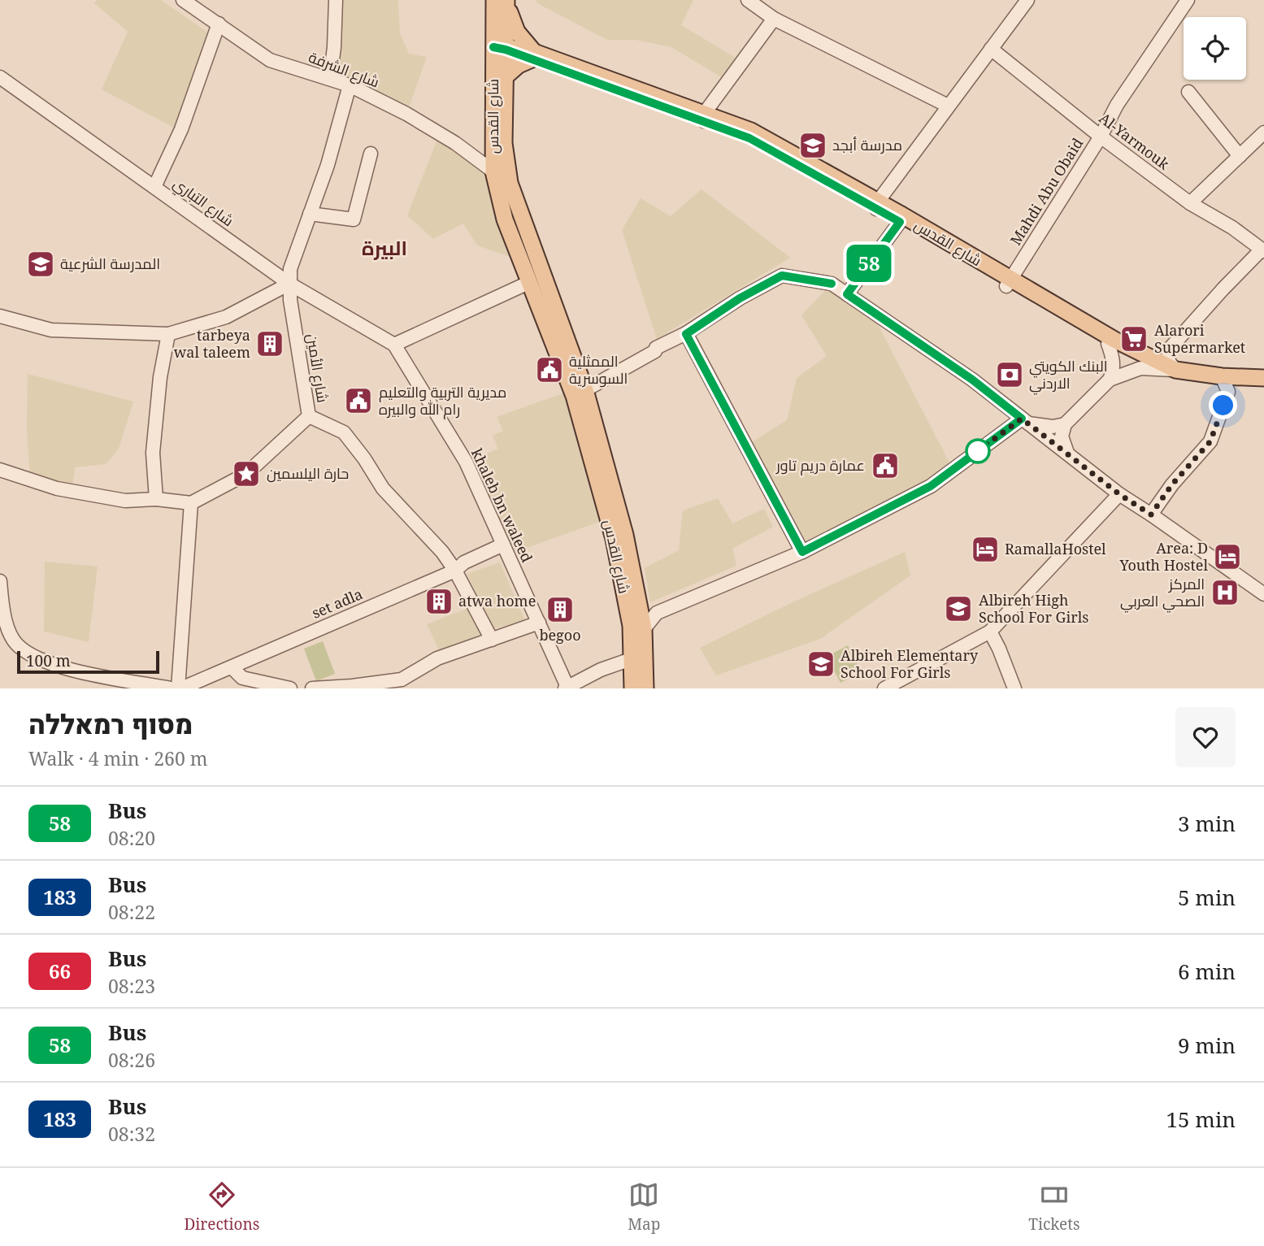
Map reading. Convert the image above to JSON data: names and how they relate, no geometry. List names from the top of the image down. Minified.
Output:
{"streets":{"main road":["شارع القدس"],"street":["شارع الشرفة","Al-Yarmouk","Mahdi Abu Obaid","شارع التباري","شارع الأمين","khaleb bn waleed","set adla"]},"crossings":[["شارع الشرفة","شارع القدس"],["شارع الشرفة","شارع الأمين"],["Al-Yarmouk","Mahdi Abu Obaid"],["شارع التباري","شارع الأمين"],["شارع التباري","khaleb bn waleed"],["khaleb bn waleed","set adla"]],"districts":["البيرة"],"places":{"school or university":["مدرسة أبجد","المدرسة الشرعية","Albireh High School For Girls","Albireh Elementary School For Girls"],"supermarket":["Alarori Supermarket"],"building":["tarbeya wal taleem","atwa home","begoo"],"public building":["الممثلية السوسرية","مديرية التربية والتعليم رام الله والبيره","عمارة دريم تاور"],"bank":["البنك الكويتي الاردني"],"place":["حارة اليلسمين"],"hotel":["RamallaHostel","Area: D Youth Hostel"],"hospital":["المركز الصحي العربي"]},"lines":["bus line 58"],"scale_bar":"100 m","page":{"on_map":"58","scale":"100 m","heading":["מסוף רמאללה","Walk · 4 min · 260 m"],"list":[{"mark":"58","name":"Bus","note":"08:20","value":"3 min"},{"mark":"183","name":"Bus","note":"08:22","value":"5 min"},{"mark":"66","name":"Bus","note":"08:23","value":"6 min"},{"mark":"58","name":"Bus","note":"08:26","value":"9 min"},{"mark":"183","name":"Bus","note":"08:32","value":"15 min"}],"tabs":["Directions","Map","Tickets"]}}
